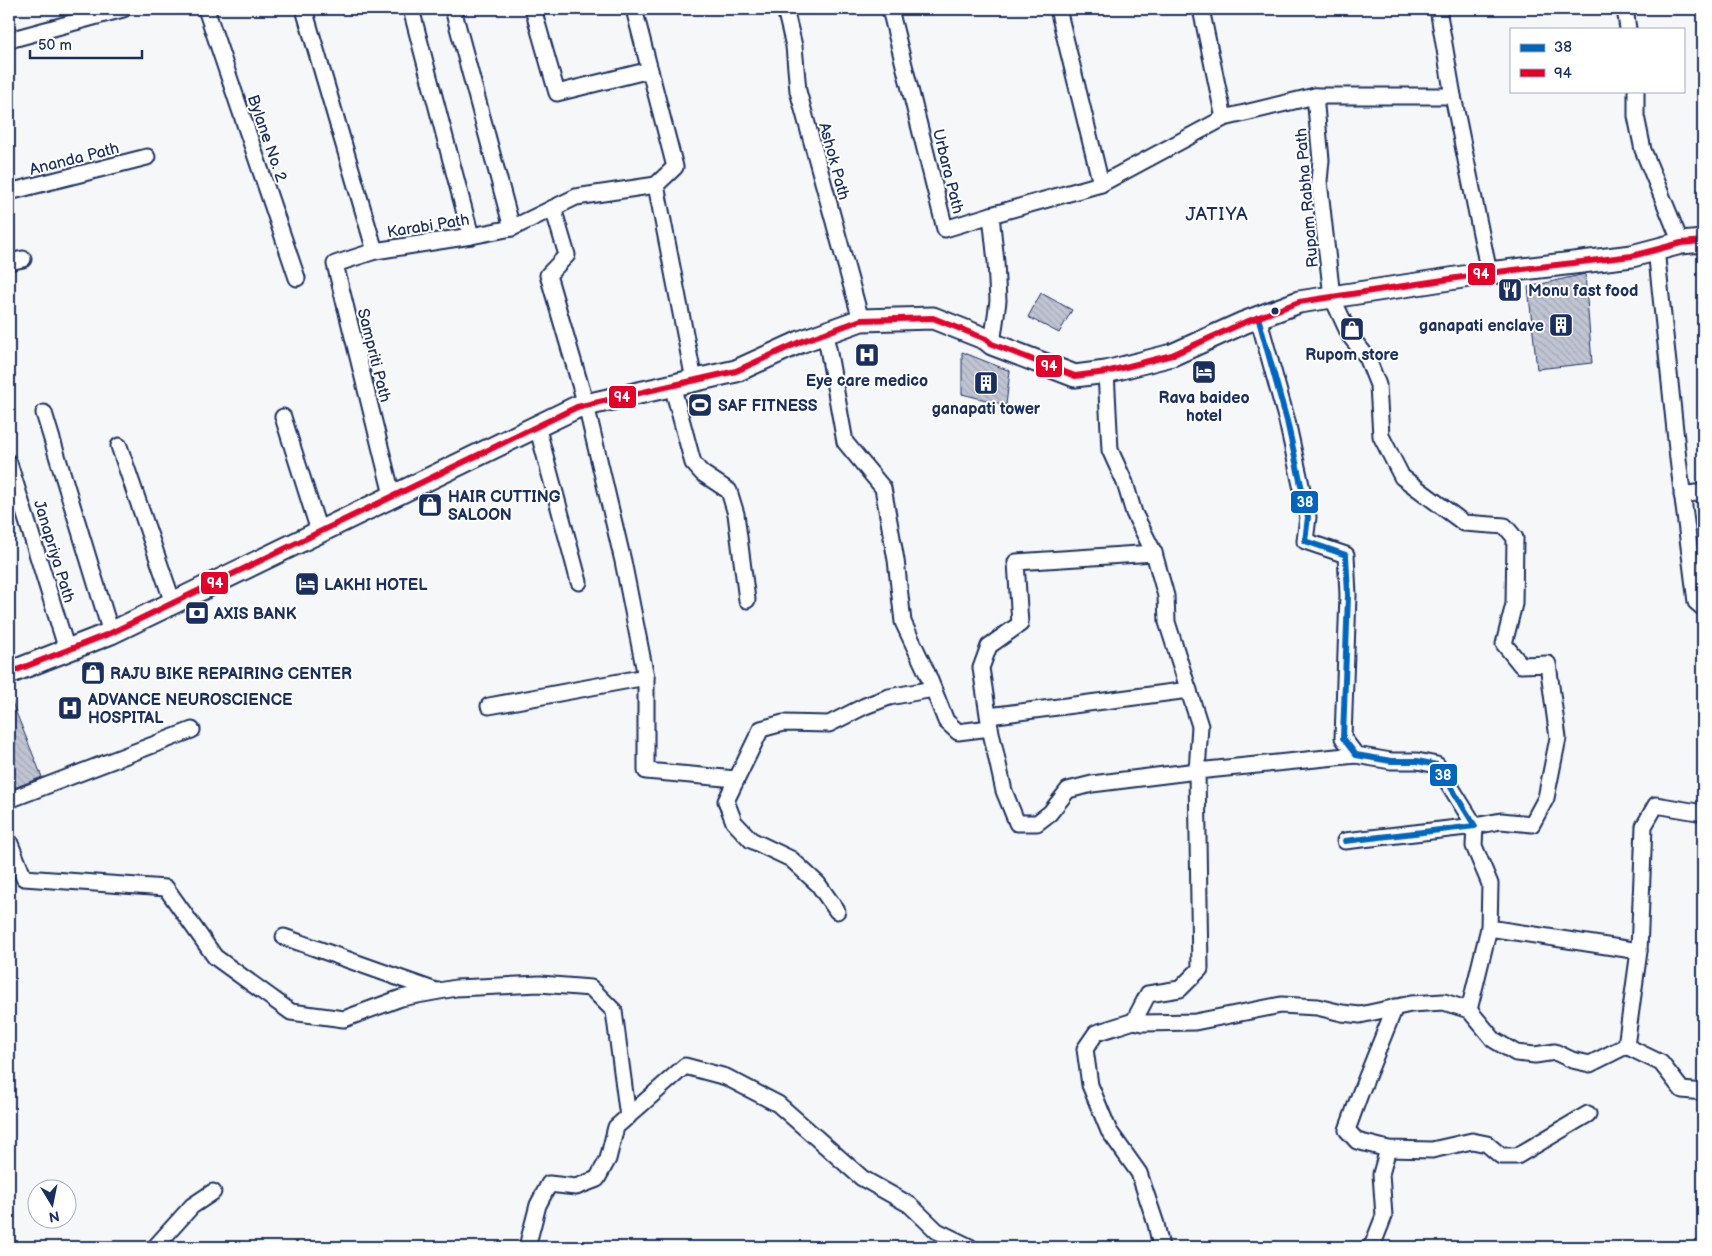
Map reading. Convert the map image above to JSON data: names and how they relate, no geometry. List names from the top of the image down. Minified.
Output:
{"streets":{"street":["Bylane No. 2","Ananda Path","Ashok Path","Urbara Path","Rupam Rabha Path","Karabi Path","Sampriti Path","Janapriya Path"]},"crossings":[["Karabi Path","Sampriti Path"]],"districts":["JATIYA"],"places":{"restaurant":["Monu fast food"],"building":["ganapati enclave","ganapati tower"],"shop":["Rupom store","HAIR CUTTING SALOON","RAJU BIKE REPAIRING CENTER"],"hospital":["Eye care medico","ADVANCE NEUROSCIENCE HOSPITAL"],"hotel":["Rava baideo hotel","LAKHI HOTEL"],"sports":["SAF FITNESS"],"bank":["AXIS BANK"]},"lines":["transit line 94","transit line 38"],"legend":["38","94"],"scale_bar":"50 m","north":"bottom"}
